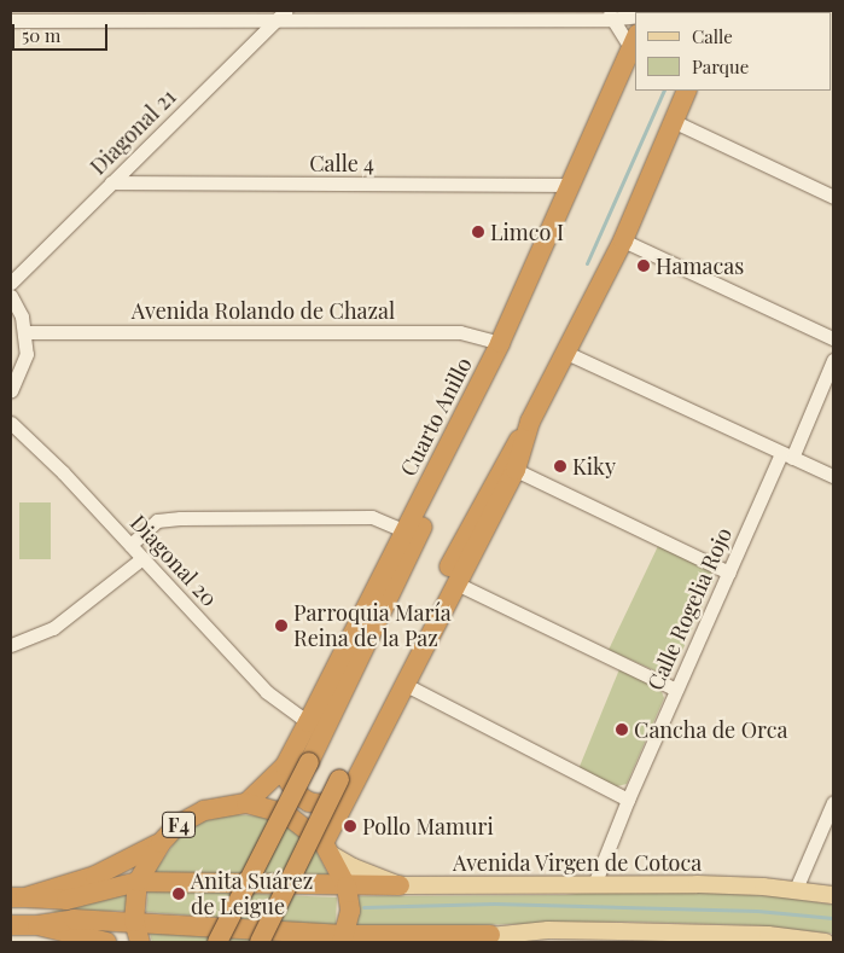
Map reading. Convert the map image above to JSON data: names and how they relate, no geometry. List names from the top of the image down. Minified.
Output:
{"streets":{"highway":["Cuarto Anillo","F4"],"main road":["Avenida Virgen de Cotoca"],"street":["Diagonal 21","Calle 4","Avenida Rolando de Chazal","Diagonal 20","Calle Rogelia Rojo"]},"crossings":[["Diagonal 21","Calle 4"],["Calle 4","Cuarto Anillo"],["Avenida Rolando de Chazal","Cuarto Anillo"],["Cuarto Anillo","Diagonal 20"],["Cuarto Anillo","F4"],["Calle Rogelia Rojo","Avenida Virgen de Cotoca"],["F4","Avenida Virgen de Cotoca"]],"places":["Limco I","Hamacas","Kiky","Parroquia María Reina de la Paz","Cancha de Orca","Pollo Mamuri","Anita Suárez de Leigue"],"legend":["Calle","Parque"],"scale_bar":"50 m"}
